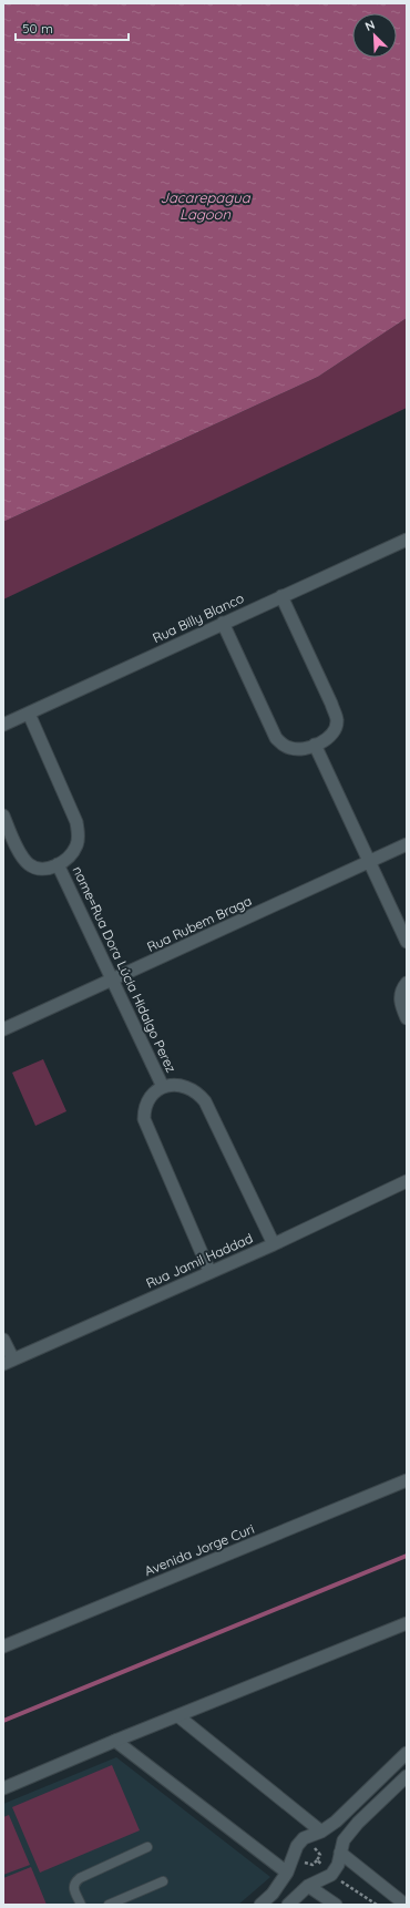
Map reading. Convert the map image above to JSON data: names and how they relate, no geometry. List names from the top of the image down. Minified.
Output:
{"streets":{"street":["Rua Billy Blanco","Rua Rubem Braga","name=Rua Dora Lúcia Hidalgo Perez","Rua Jamil Haddad","Avenida Jorge Curi"]},"crossings":[["Rua Billy Blanco","name=Rua Dora Lúcia Hidalgo Perez"],["Rua Rubem Braga","name=Rua Dora Lúcia Hidalgo Perez"],["name=Rua Dora Lúcia Hidalgo Perez","Rua Jamil Haddad"]],"water":["Jacarepagua Lagoon"],"scale_bar":"50 m","north":"top left"}
